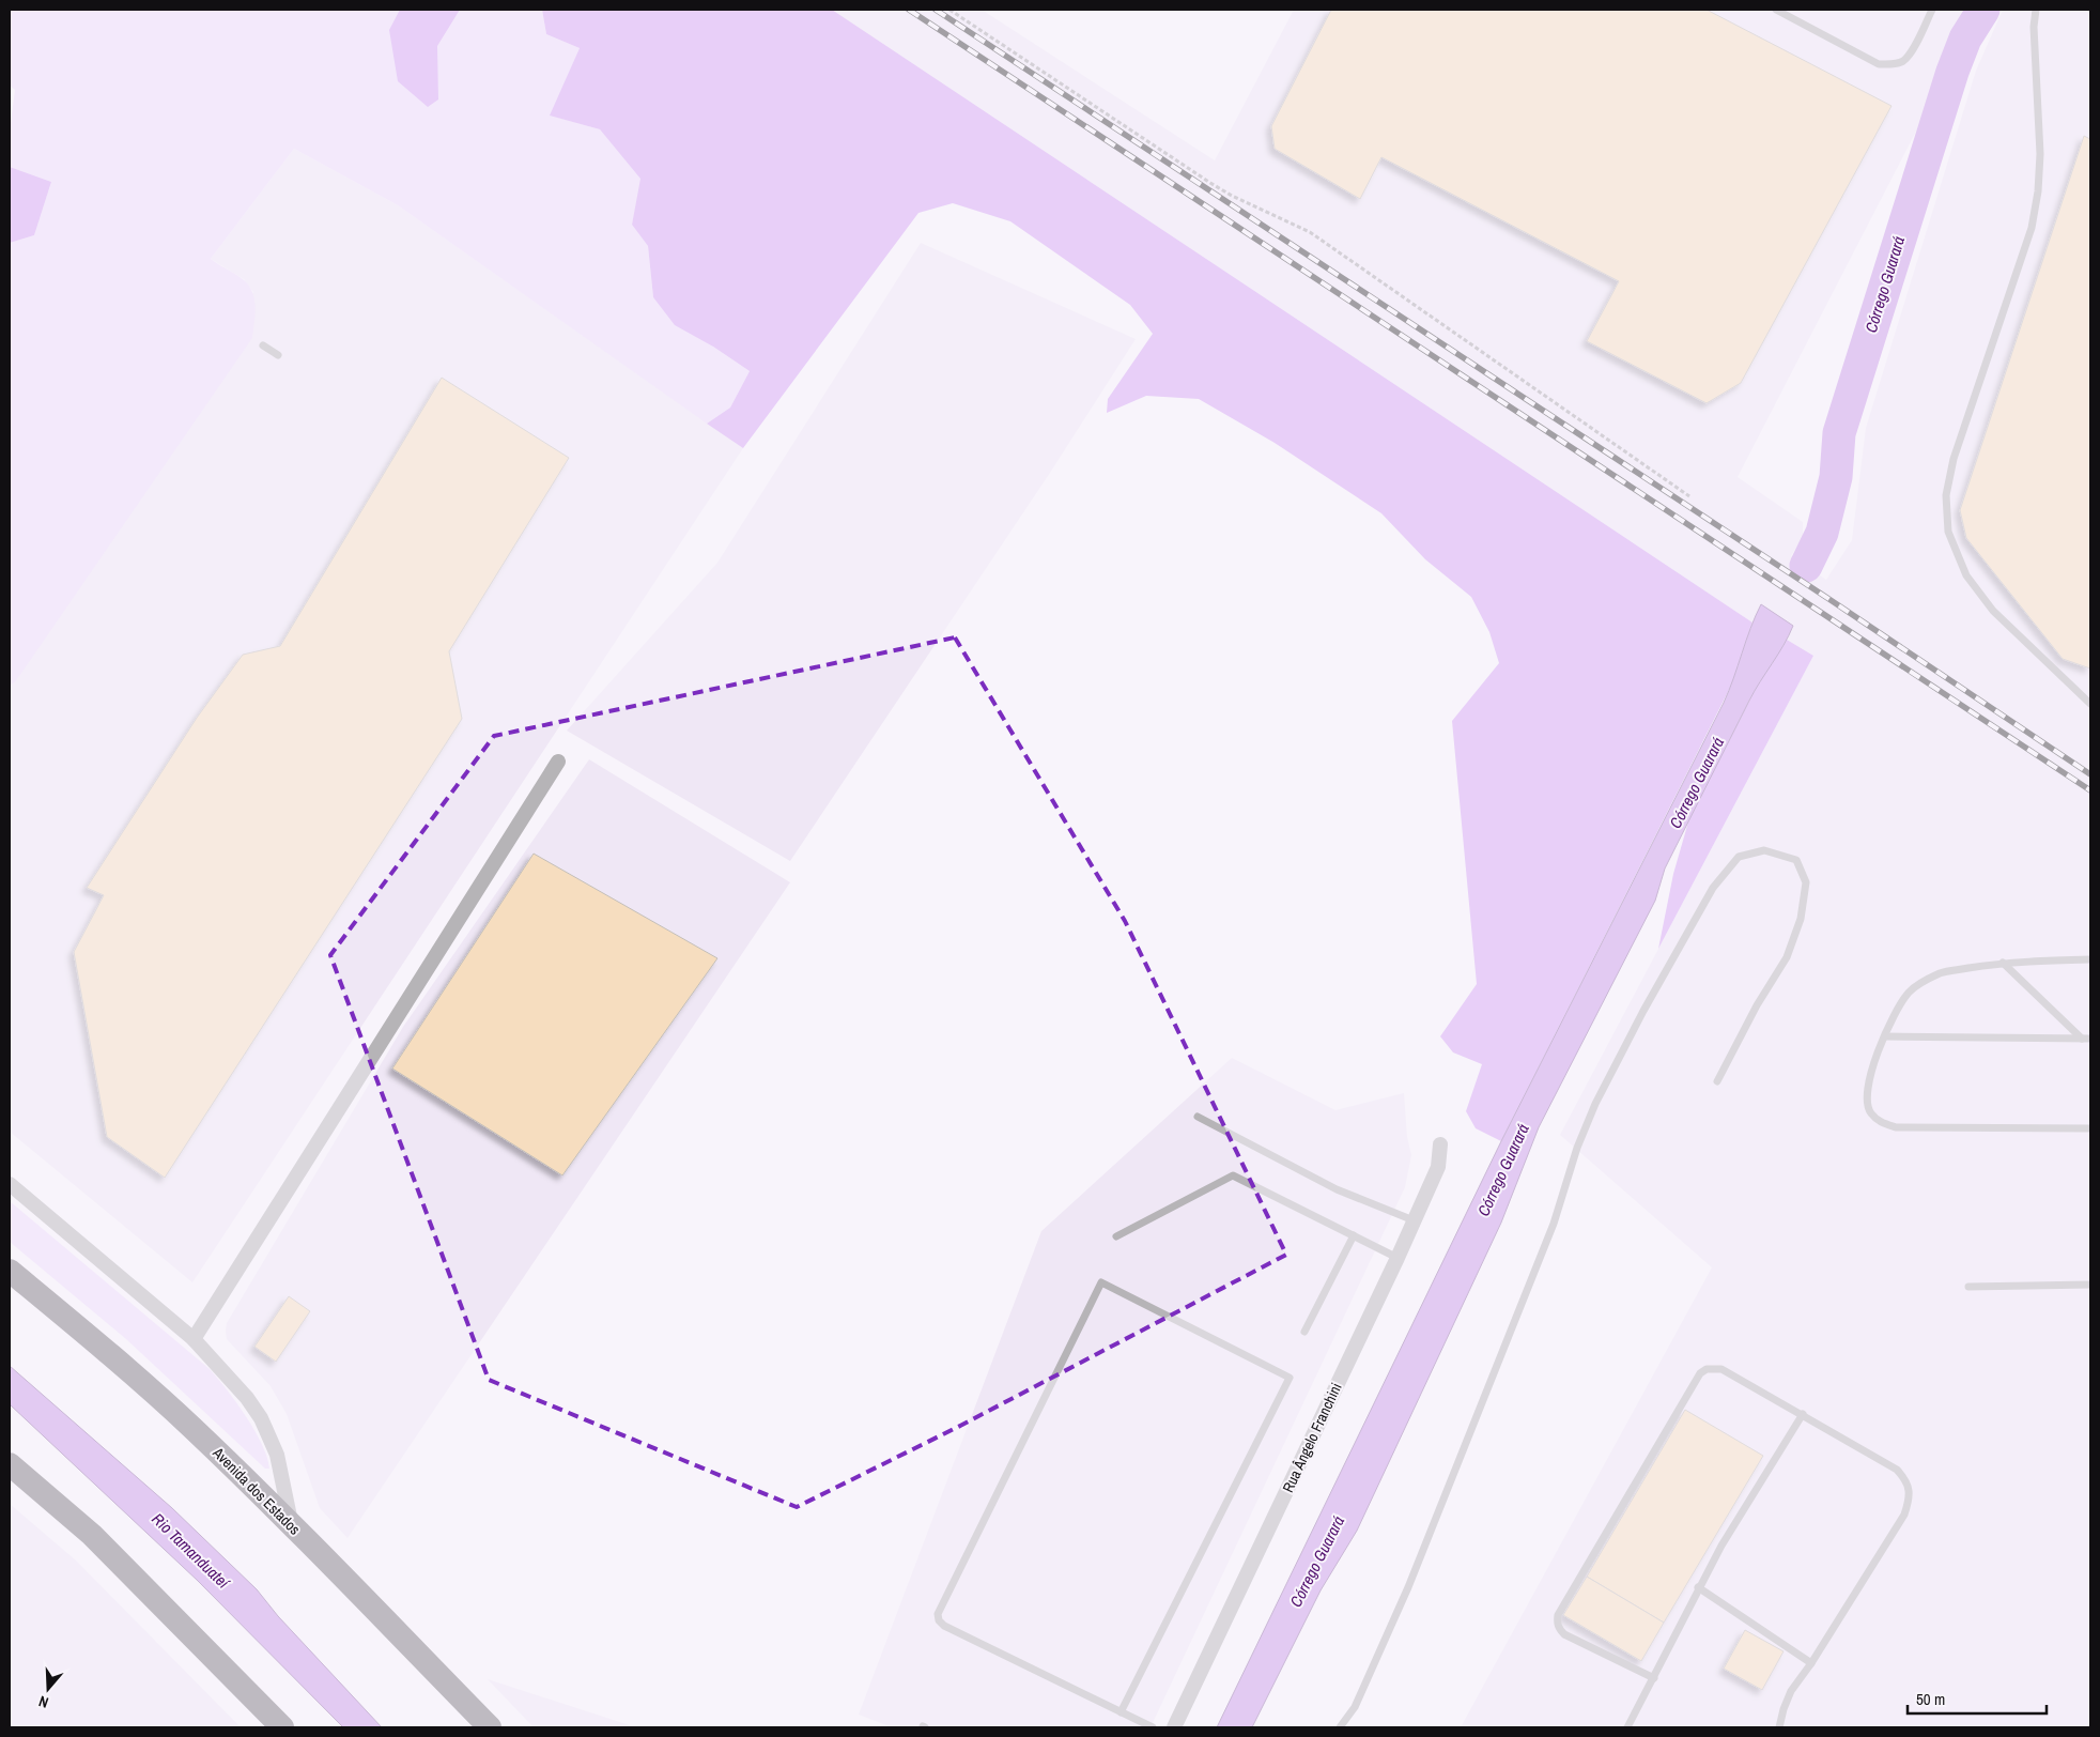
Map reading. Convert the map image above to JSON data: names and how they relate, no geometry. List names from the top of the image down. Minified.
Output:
{"streets":{"highway":["Avenida dos Estados"],"street":["Rua Ângelo Franchini"]},"water":["Córrego Guarará","Rio Tamanduateí"],"scale_bar":"50 m","north":"bottom"}
